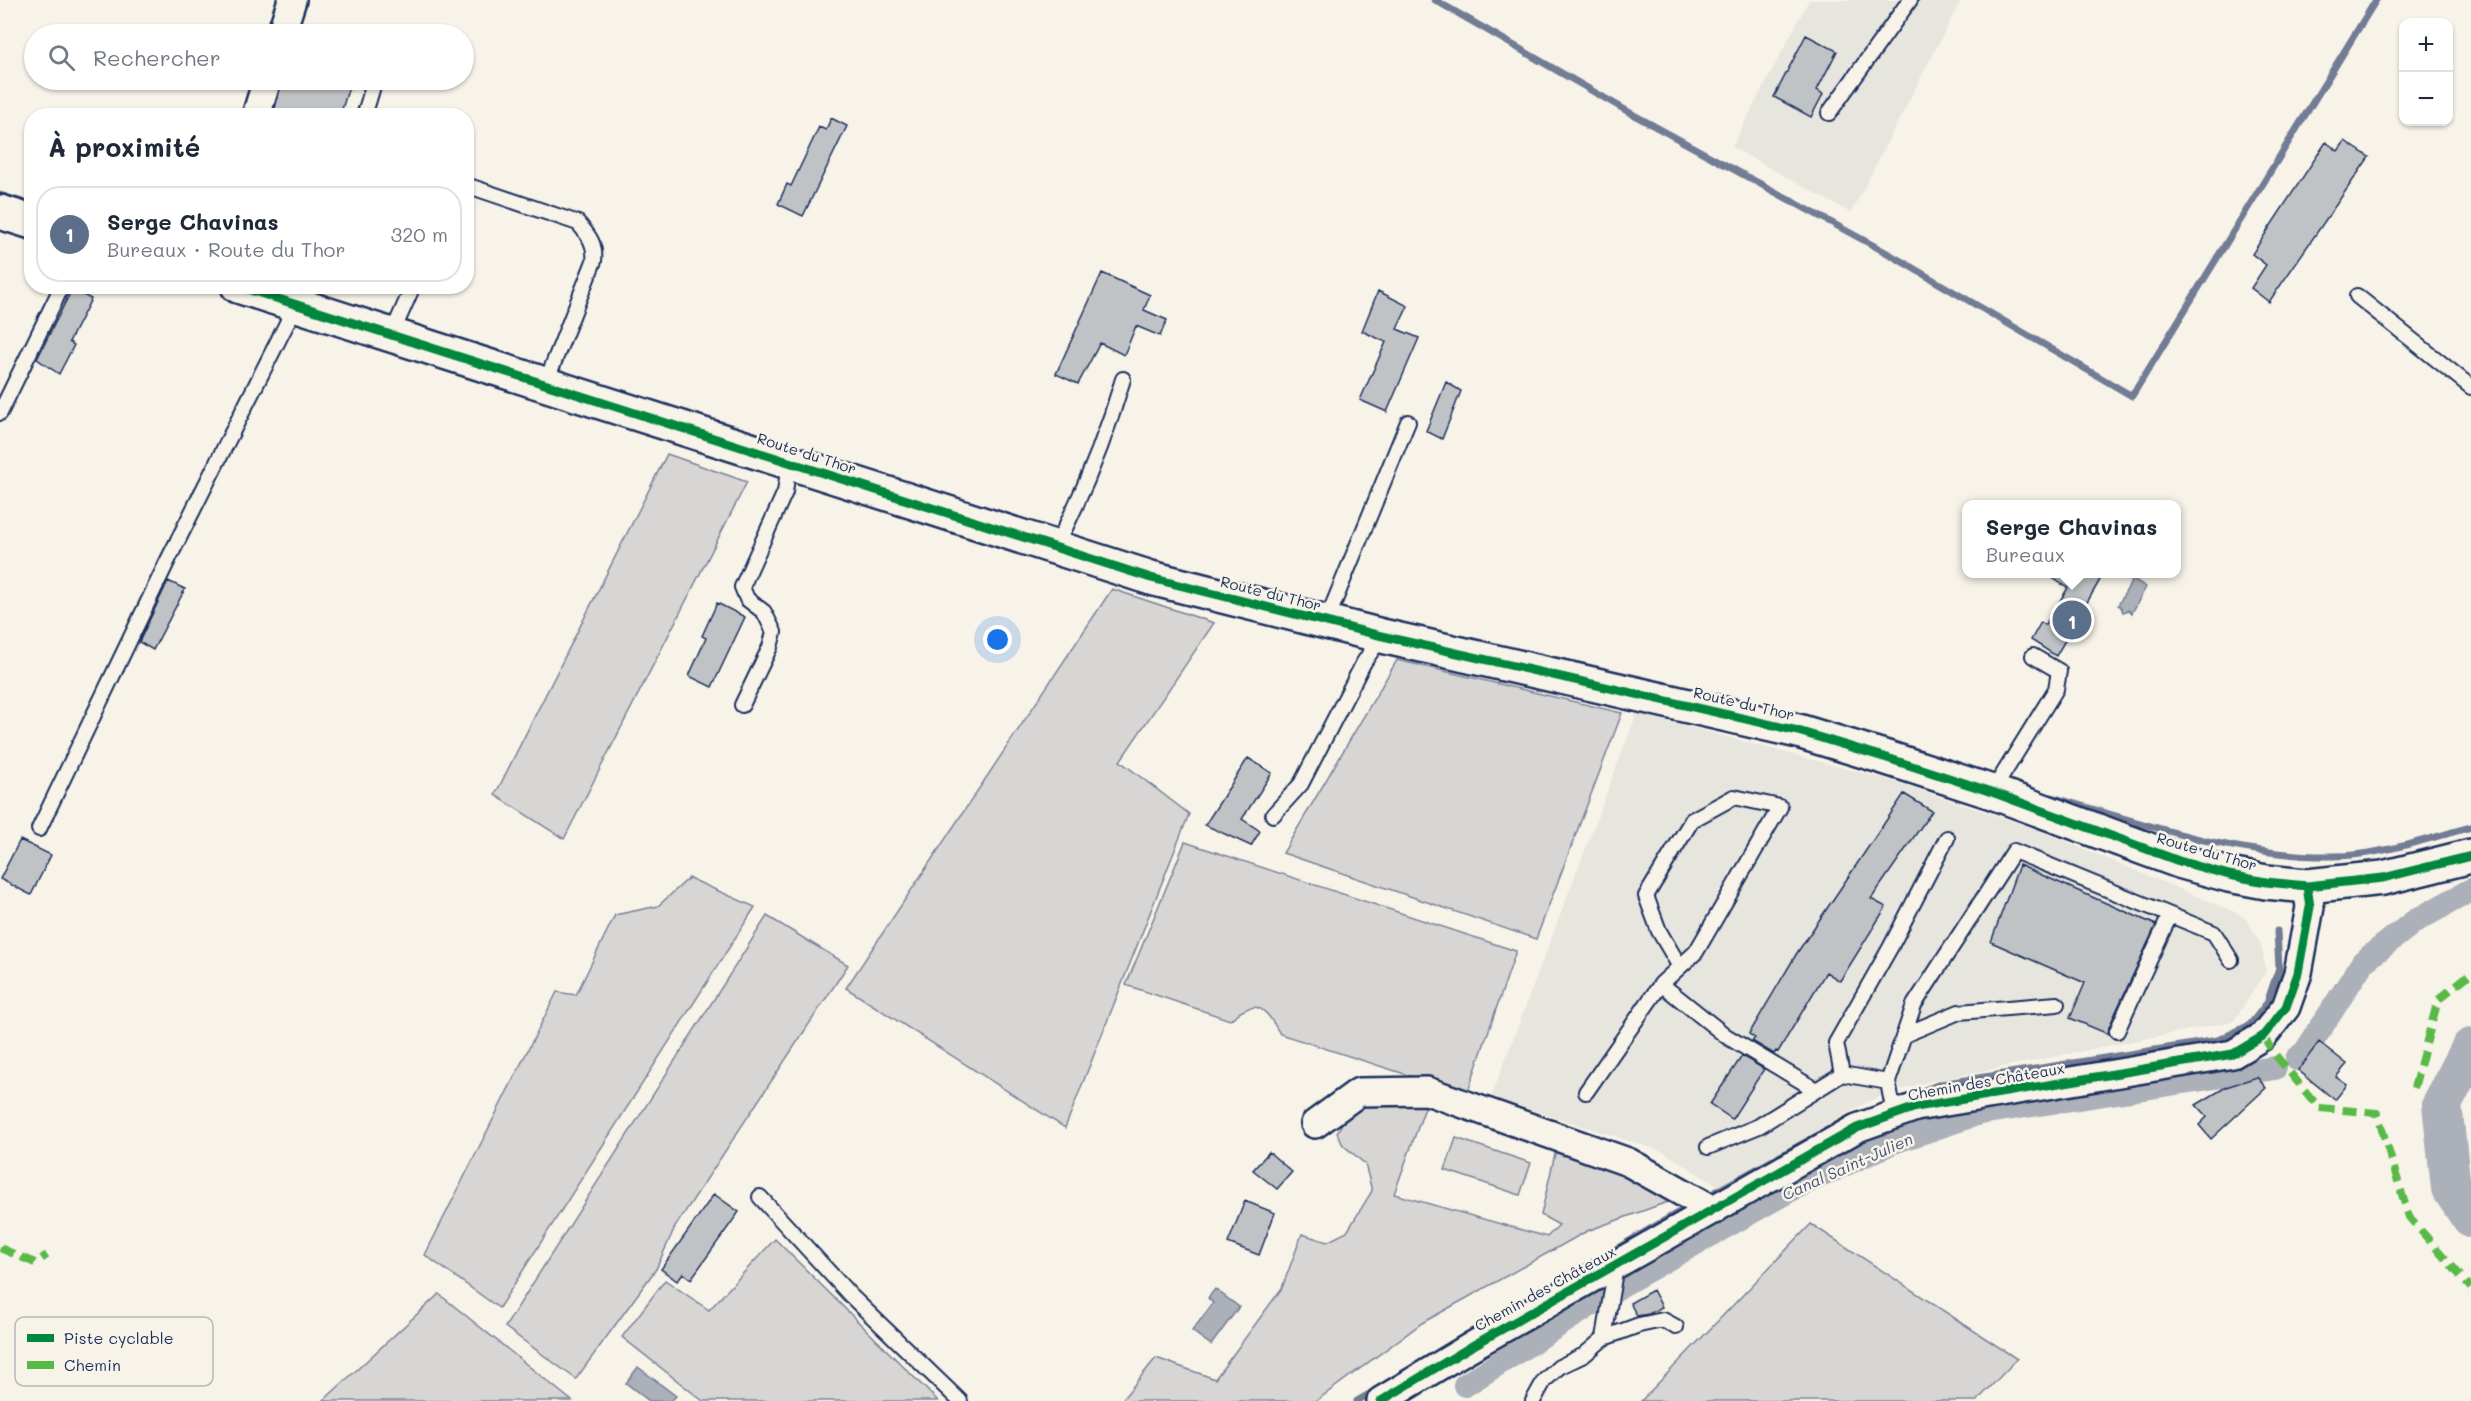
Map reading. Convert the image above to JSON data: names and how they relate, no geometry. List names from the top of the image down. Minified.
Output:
{"streets":{"street":["Route du Thor","Chemin des Châteaux"]},"crossings":[["Route du Thor","Chemin des Châteaux"]],"water":["Canal Saint-Julien"],"legend":["Piste cyclable","Chemin"],"page":{"map_buttons":["+","−"],"search":"Rechercher","heading":"À proximité","list":[{"mark":"1","name":"Serge Chavinas","note":"Bureaux · Route du Thor","value":"320 m"}],"popup":["Serge Chavinas","Bureaux"],"pins":"1"}}
